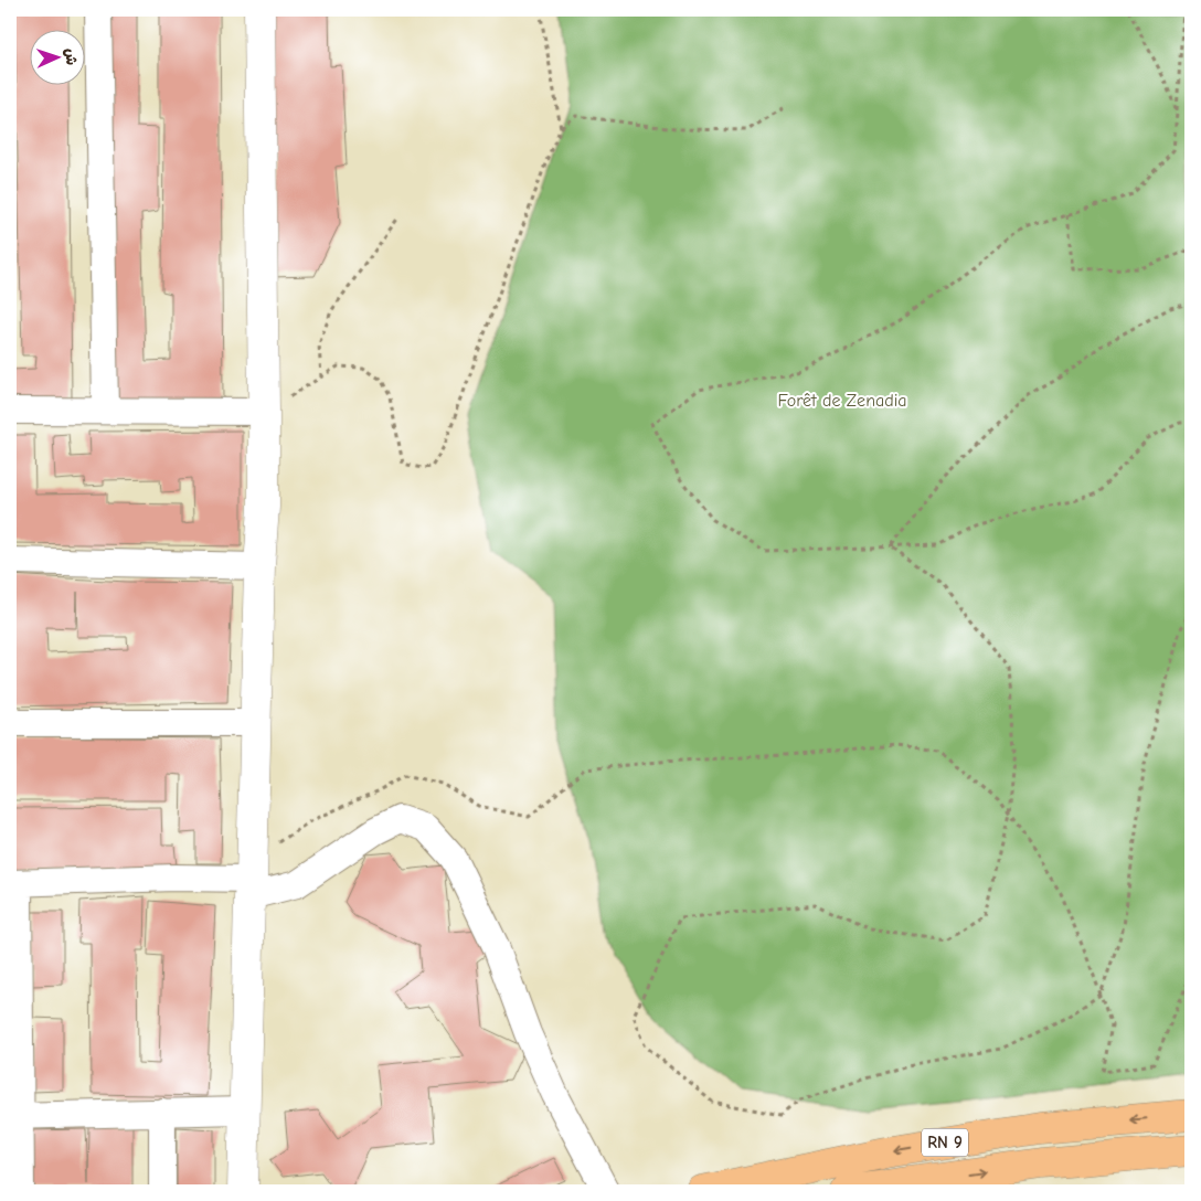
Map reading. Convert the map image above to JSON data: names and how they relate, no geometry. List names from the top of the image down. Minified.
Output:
{"streets":{"main road":["RN 9"]},"parks":["Forêt de Zenadia"],"north":"right"}
